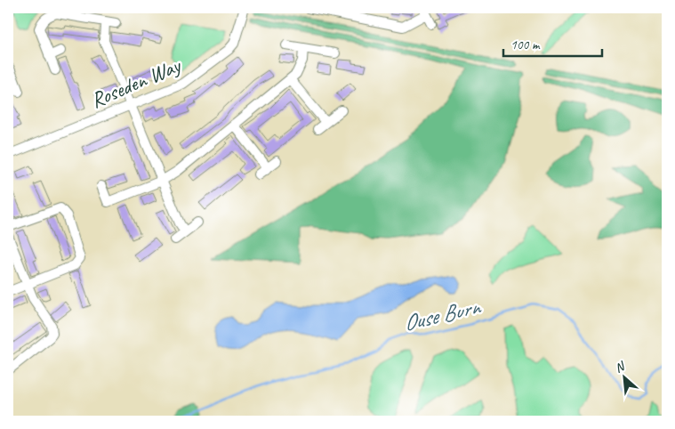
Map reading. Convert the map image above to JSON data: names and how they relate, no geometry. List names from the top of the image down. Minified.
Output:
{"streets":{"street":["Roseden Way"]},"water":["Ouse Burn"],"scale_bar":"100 m","north":"top left"}
